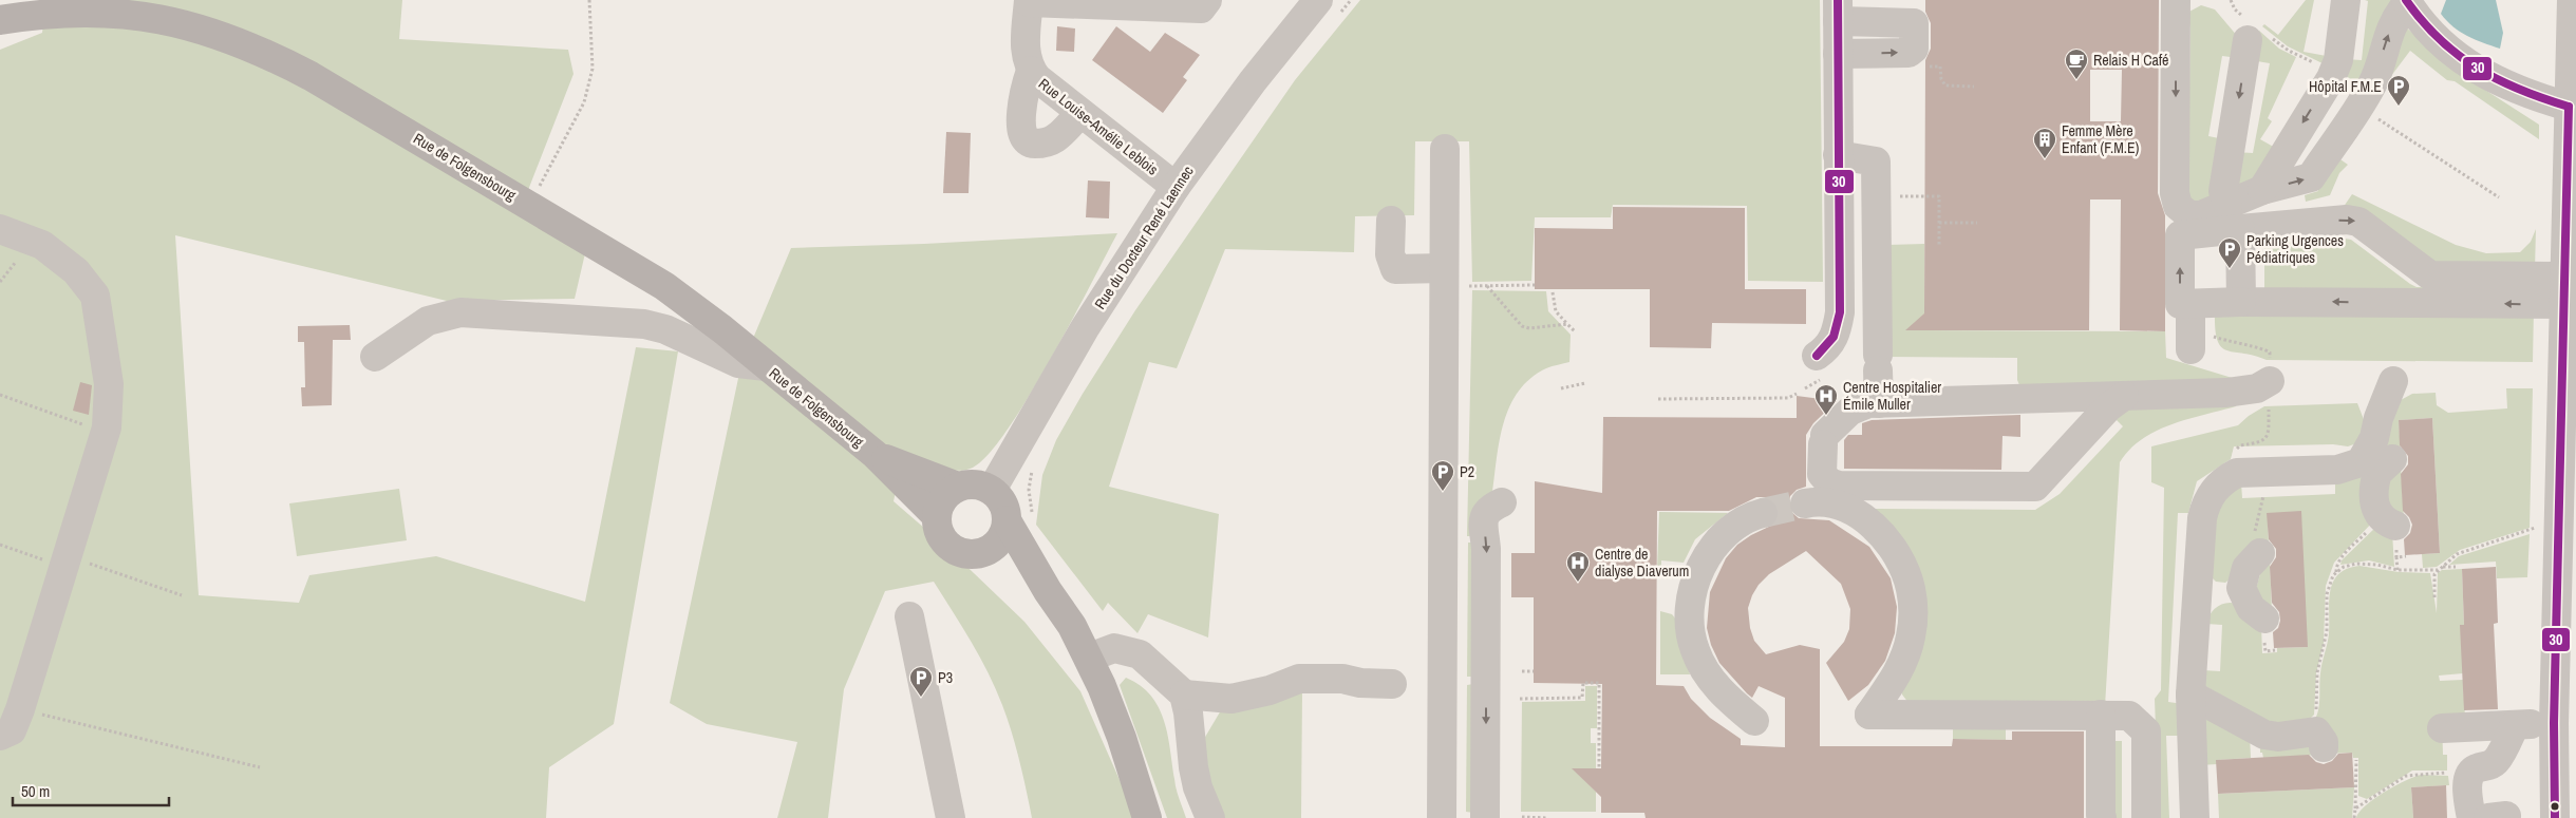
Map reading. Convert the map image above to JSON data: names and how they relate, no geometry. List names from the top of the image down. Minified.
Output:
{"streets":{"main road":["Rue de Folgensbourg"],"street":["Rue Louise-Amélie Leblois","Rue du Docteur René Laennec"]},"crossings":[["Rue Louise-Amélie Leblois","Rue du Docteur René Laennec"],["Rue de Folgensbourg","Rue du Docteur René Laennec"]],"places":{"cafe":["Relais H Café"],"parking":["Hôpital F.M.E","Parking Urgences Pédiatriques","P2","P3"],"building":["Femme Mère Enfant (F.M.E)"],"hospital":["Centre Hospitalier Émile Muller","Centre de dialyse Diaverum"]},"lines":["transit line 30"],"scale_bar":"50 m"}
